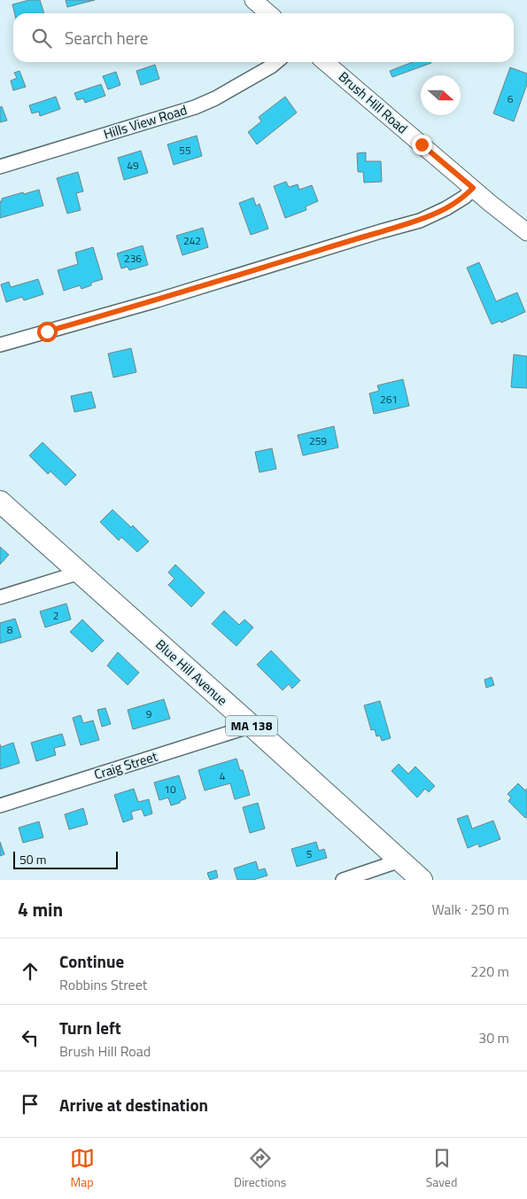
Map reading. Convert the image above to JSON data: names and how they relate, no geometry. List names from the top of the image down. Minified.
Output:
{"streets":{"highway":["Blue Hill Avenue","MA 138"],"street":["Brush Hill Road","Hills View Road","Craig Street"]},"crossings":[["Blue Hill Avenue","Craig Street"]],"house_numbers":["6","55","49","242","236","261","259","2","8","9","4","10","5"],"scale_bar":"50 m","north":"right","page":{"search":"Search here","scale":"50 m","heading":["4 min","Walk · 250 m"],"list":[["Continue","Robbins Street","220 m"],["Turn left","Brush Hill Road","30 m"],"Arrive at destination"],"nav":["Map","Directions","Saved"]}}
